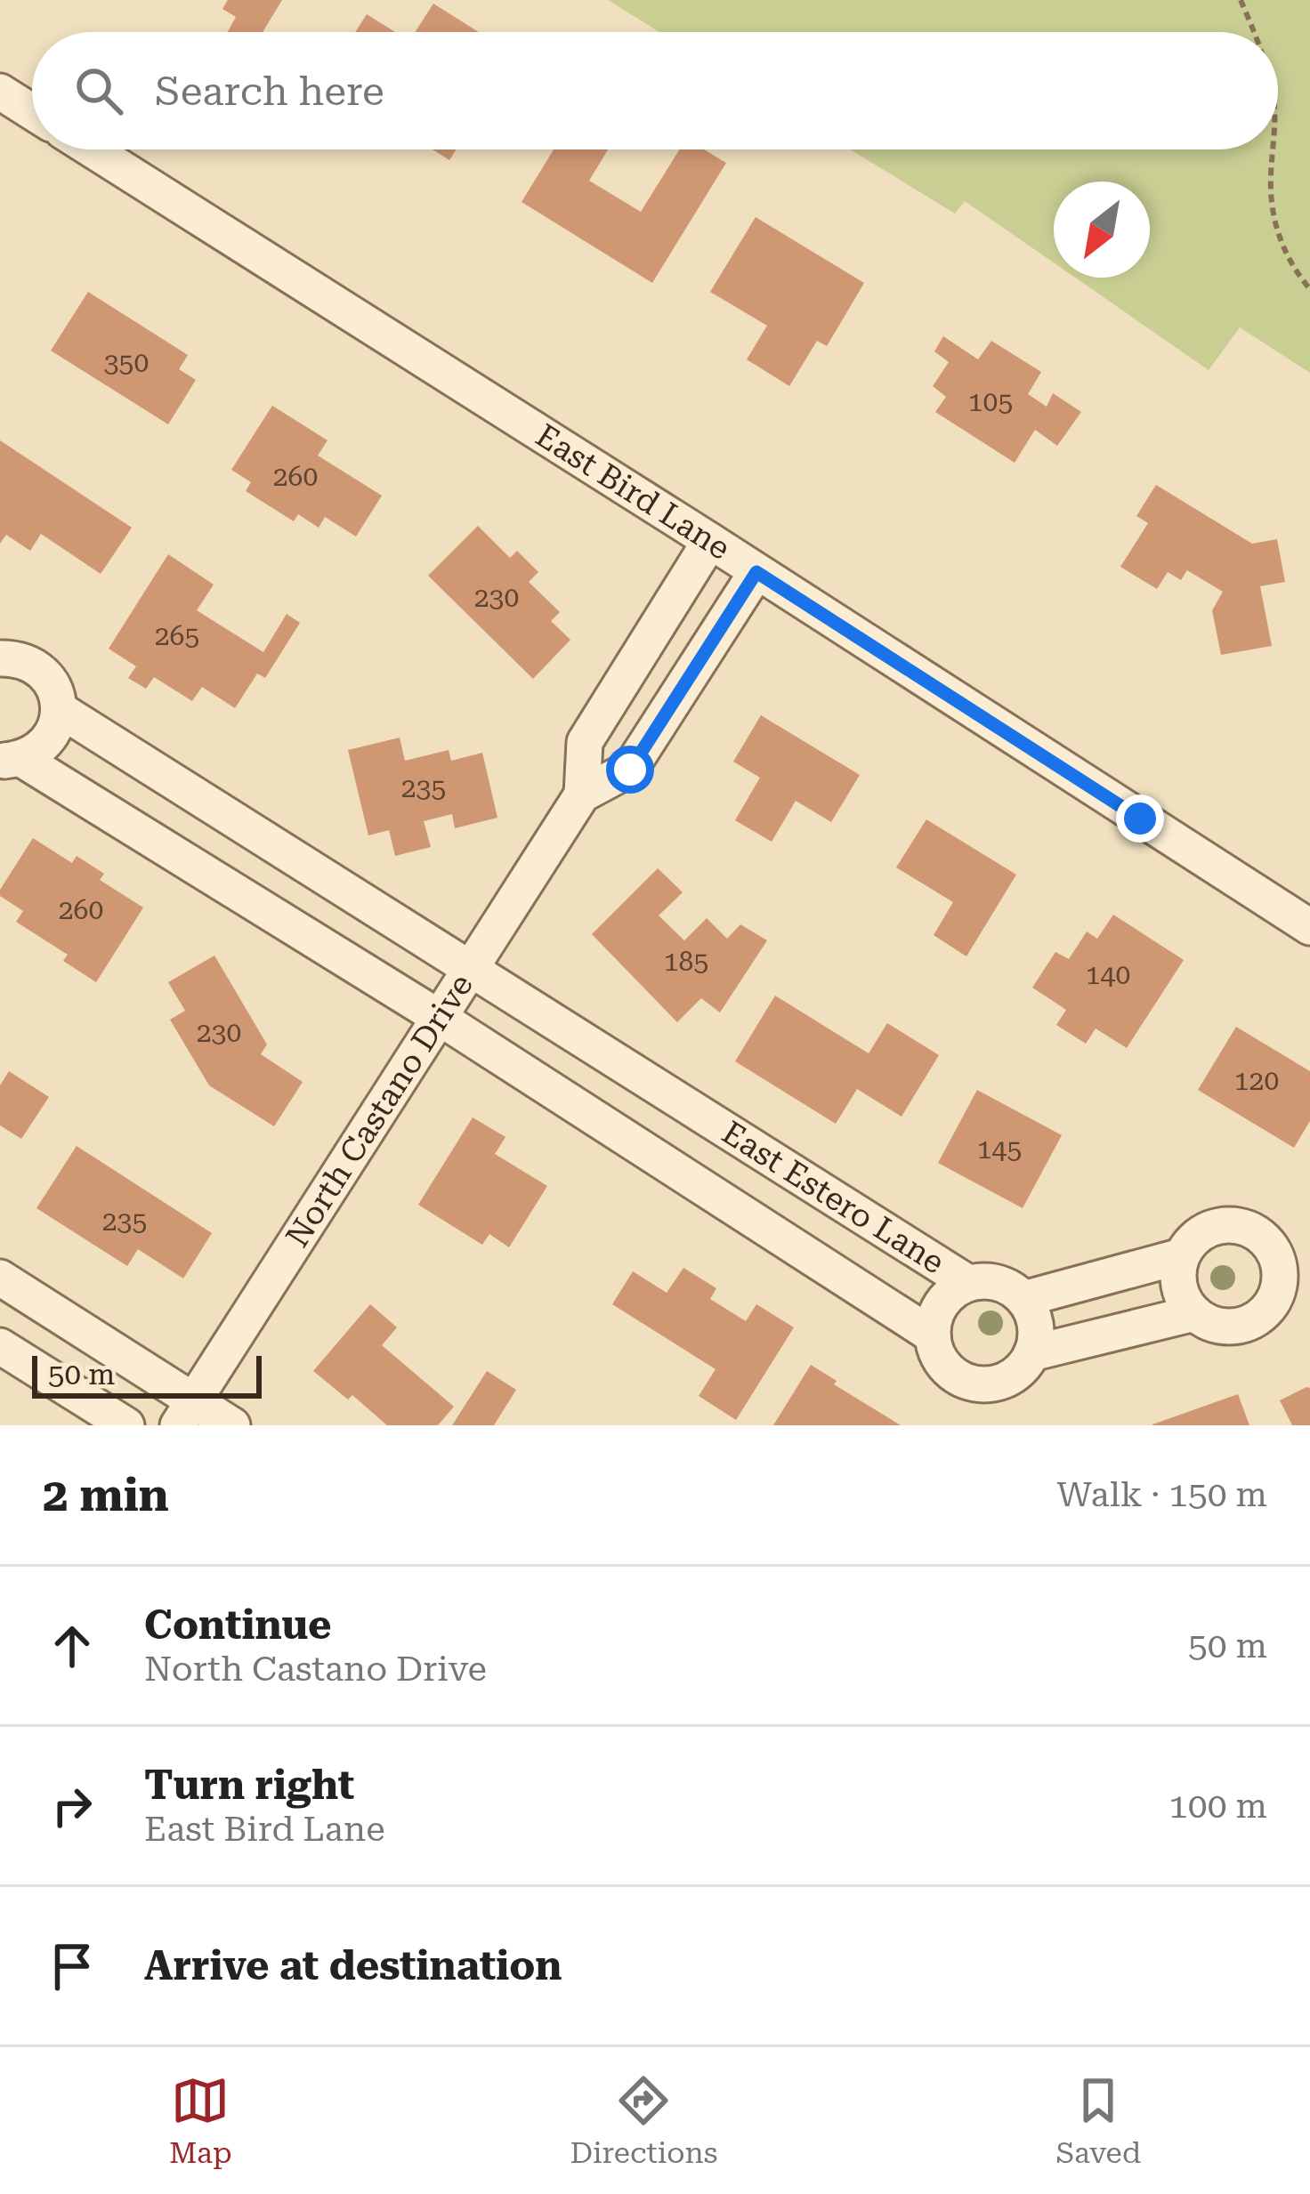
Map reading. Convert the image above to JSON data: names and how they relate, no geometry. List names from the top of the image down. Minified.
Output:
{"streets":{"street":["East Bird Lane","North Castano Drive","East Estero Lane"]},"crossings":[["East Bird Lane","North Castano Drive"],["North Castano Drive","East Estero Lane"]],"house_numbers":["350","105","260","230","265","235","260","185","140","230","120","145","235"],"scale_bar":"50 m","north":"bottom left","page":{"search":"Search here","scale":"50 m","heading":["2 min","Walk · 150 m"],"list":[["Continue","North Castano Drive","50 m"],["Turn right","East Bird Lane","100 m"],"Arrive at destination"],"nav":["Map","Directions","Saved"]}}
